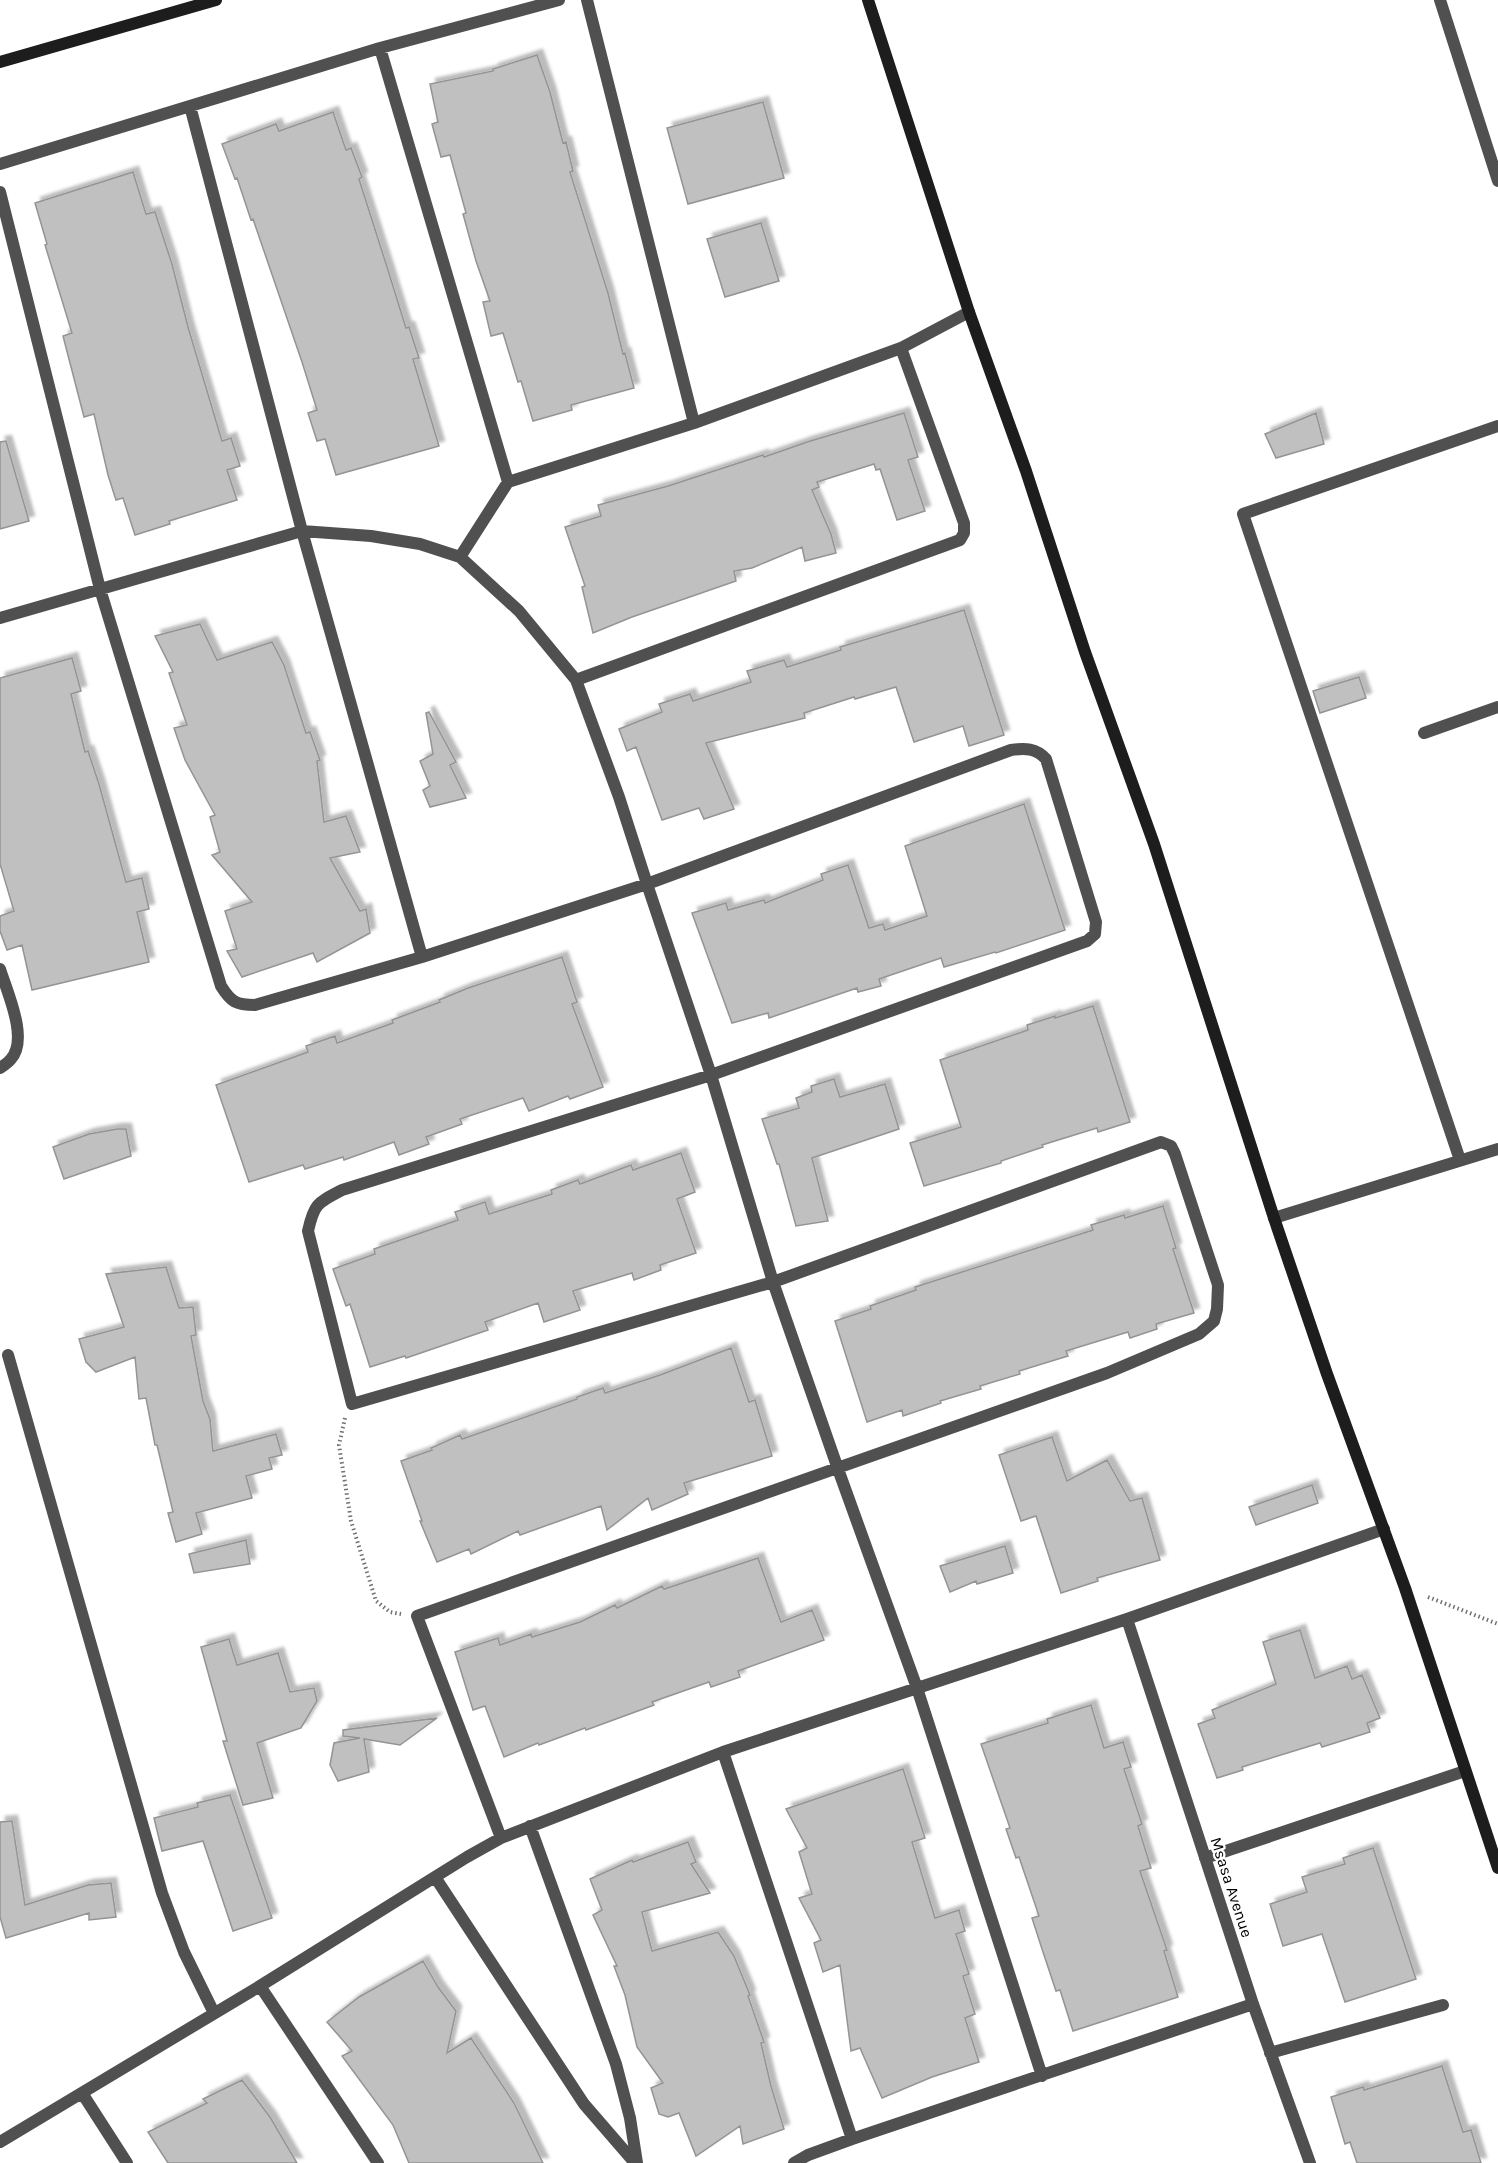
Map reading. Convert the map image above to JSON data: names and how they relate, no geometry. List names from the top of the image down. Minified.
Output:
{"streets":{"street":["Msasa Avenue"]}}
